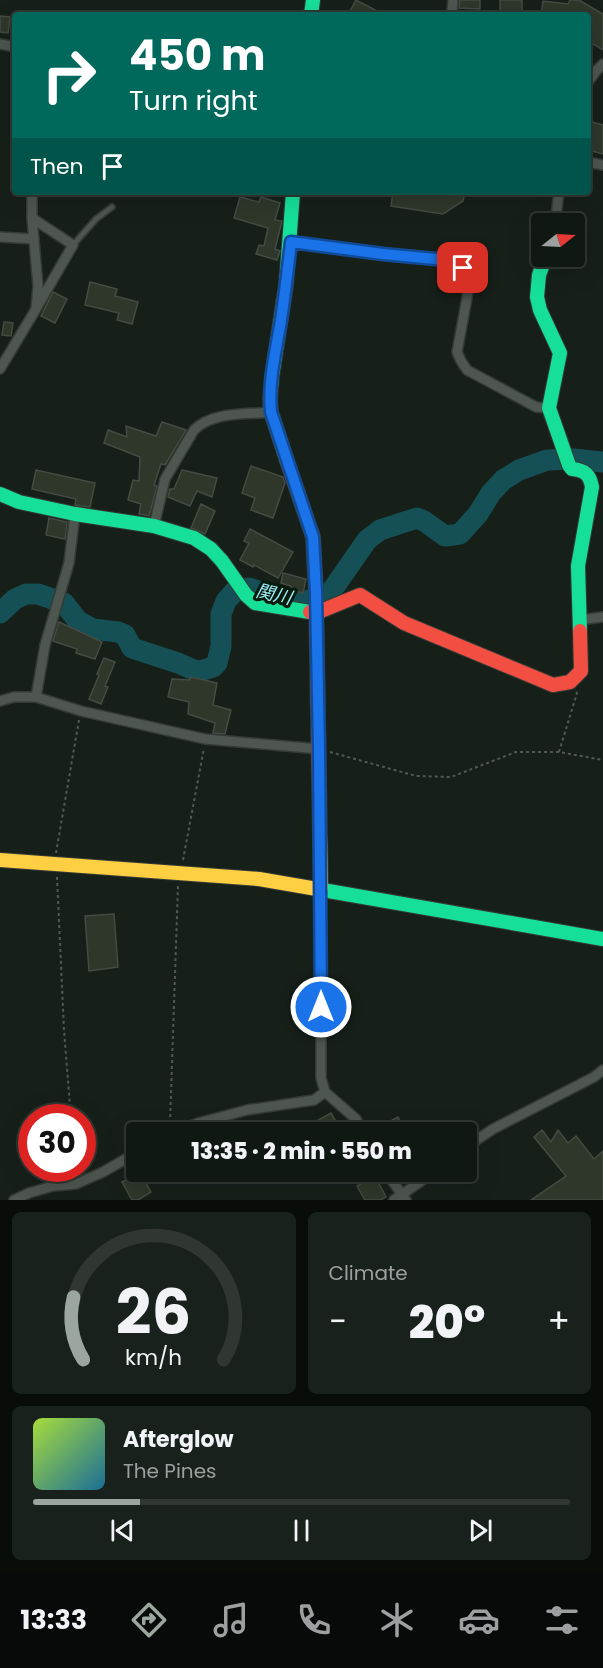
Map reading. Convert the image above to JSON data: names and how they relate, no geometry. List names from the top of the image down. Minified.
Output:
{"water":["関川"],"north":"right","page":{"turn":["450 m","Turn right"],"then":"Then","limit":"30","trip":"13:35 · 2 min · 550 m","tile":"Climate","heat":["−","20°","+"],"song":["Afterglow","The Pines"],"tabs":"13:33","gauge":["26","km/h"]}}
